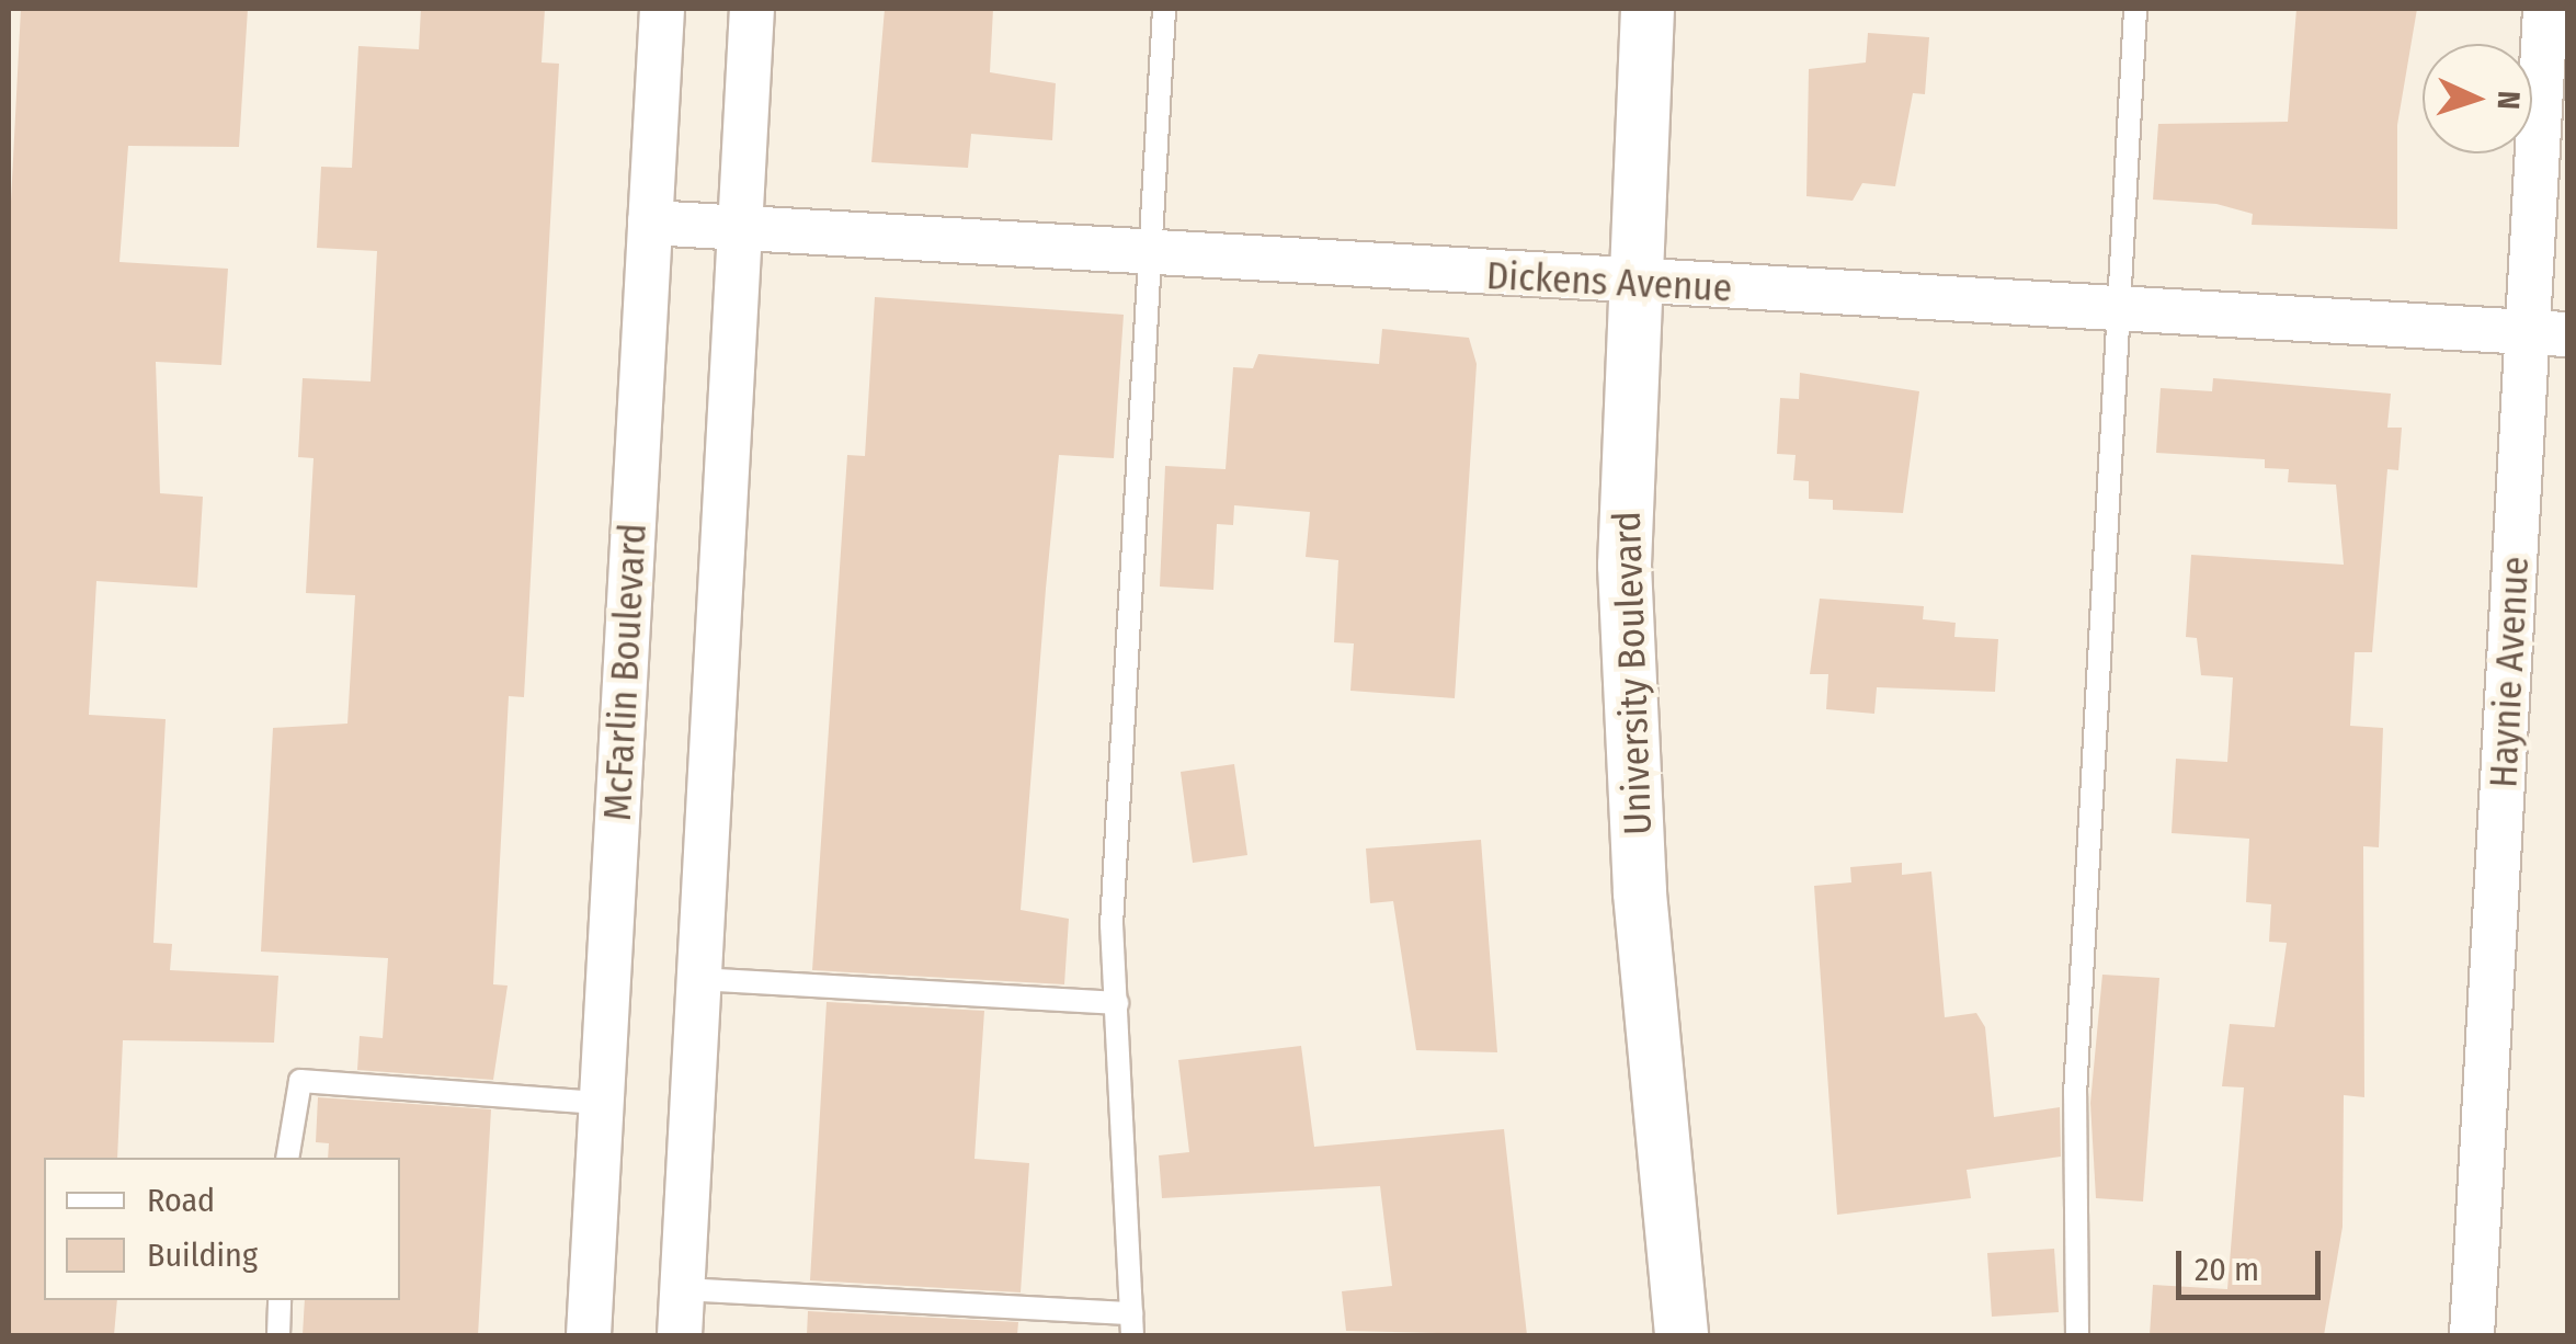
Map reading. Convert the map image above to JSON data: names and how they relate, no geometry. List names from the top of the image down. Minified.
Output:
{"streets":{"street":["Dickens Avenue","McFarlin Boulevard","Haynie Avenue","University Boulevard"]},"crossings":[["Dickens Avenue","McFarlin Boulevard"],["Dickens Avenue","Haynie Avenue"],["Dickens Avenue","University Boulevard"]],"legend":["Road","Building"],"scale_bar":"20 m","north":"right"}
